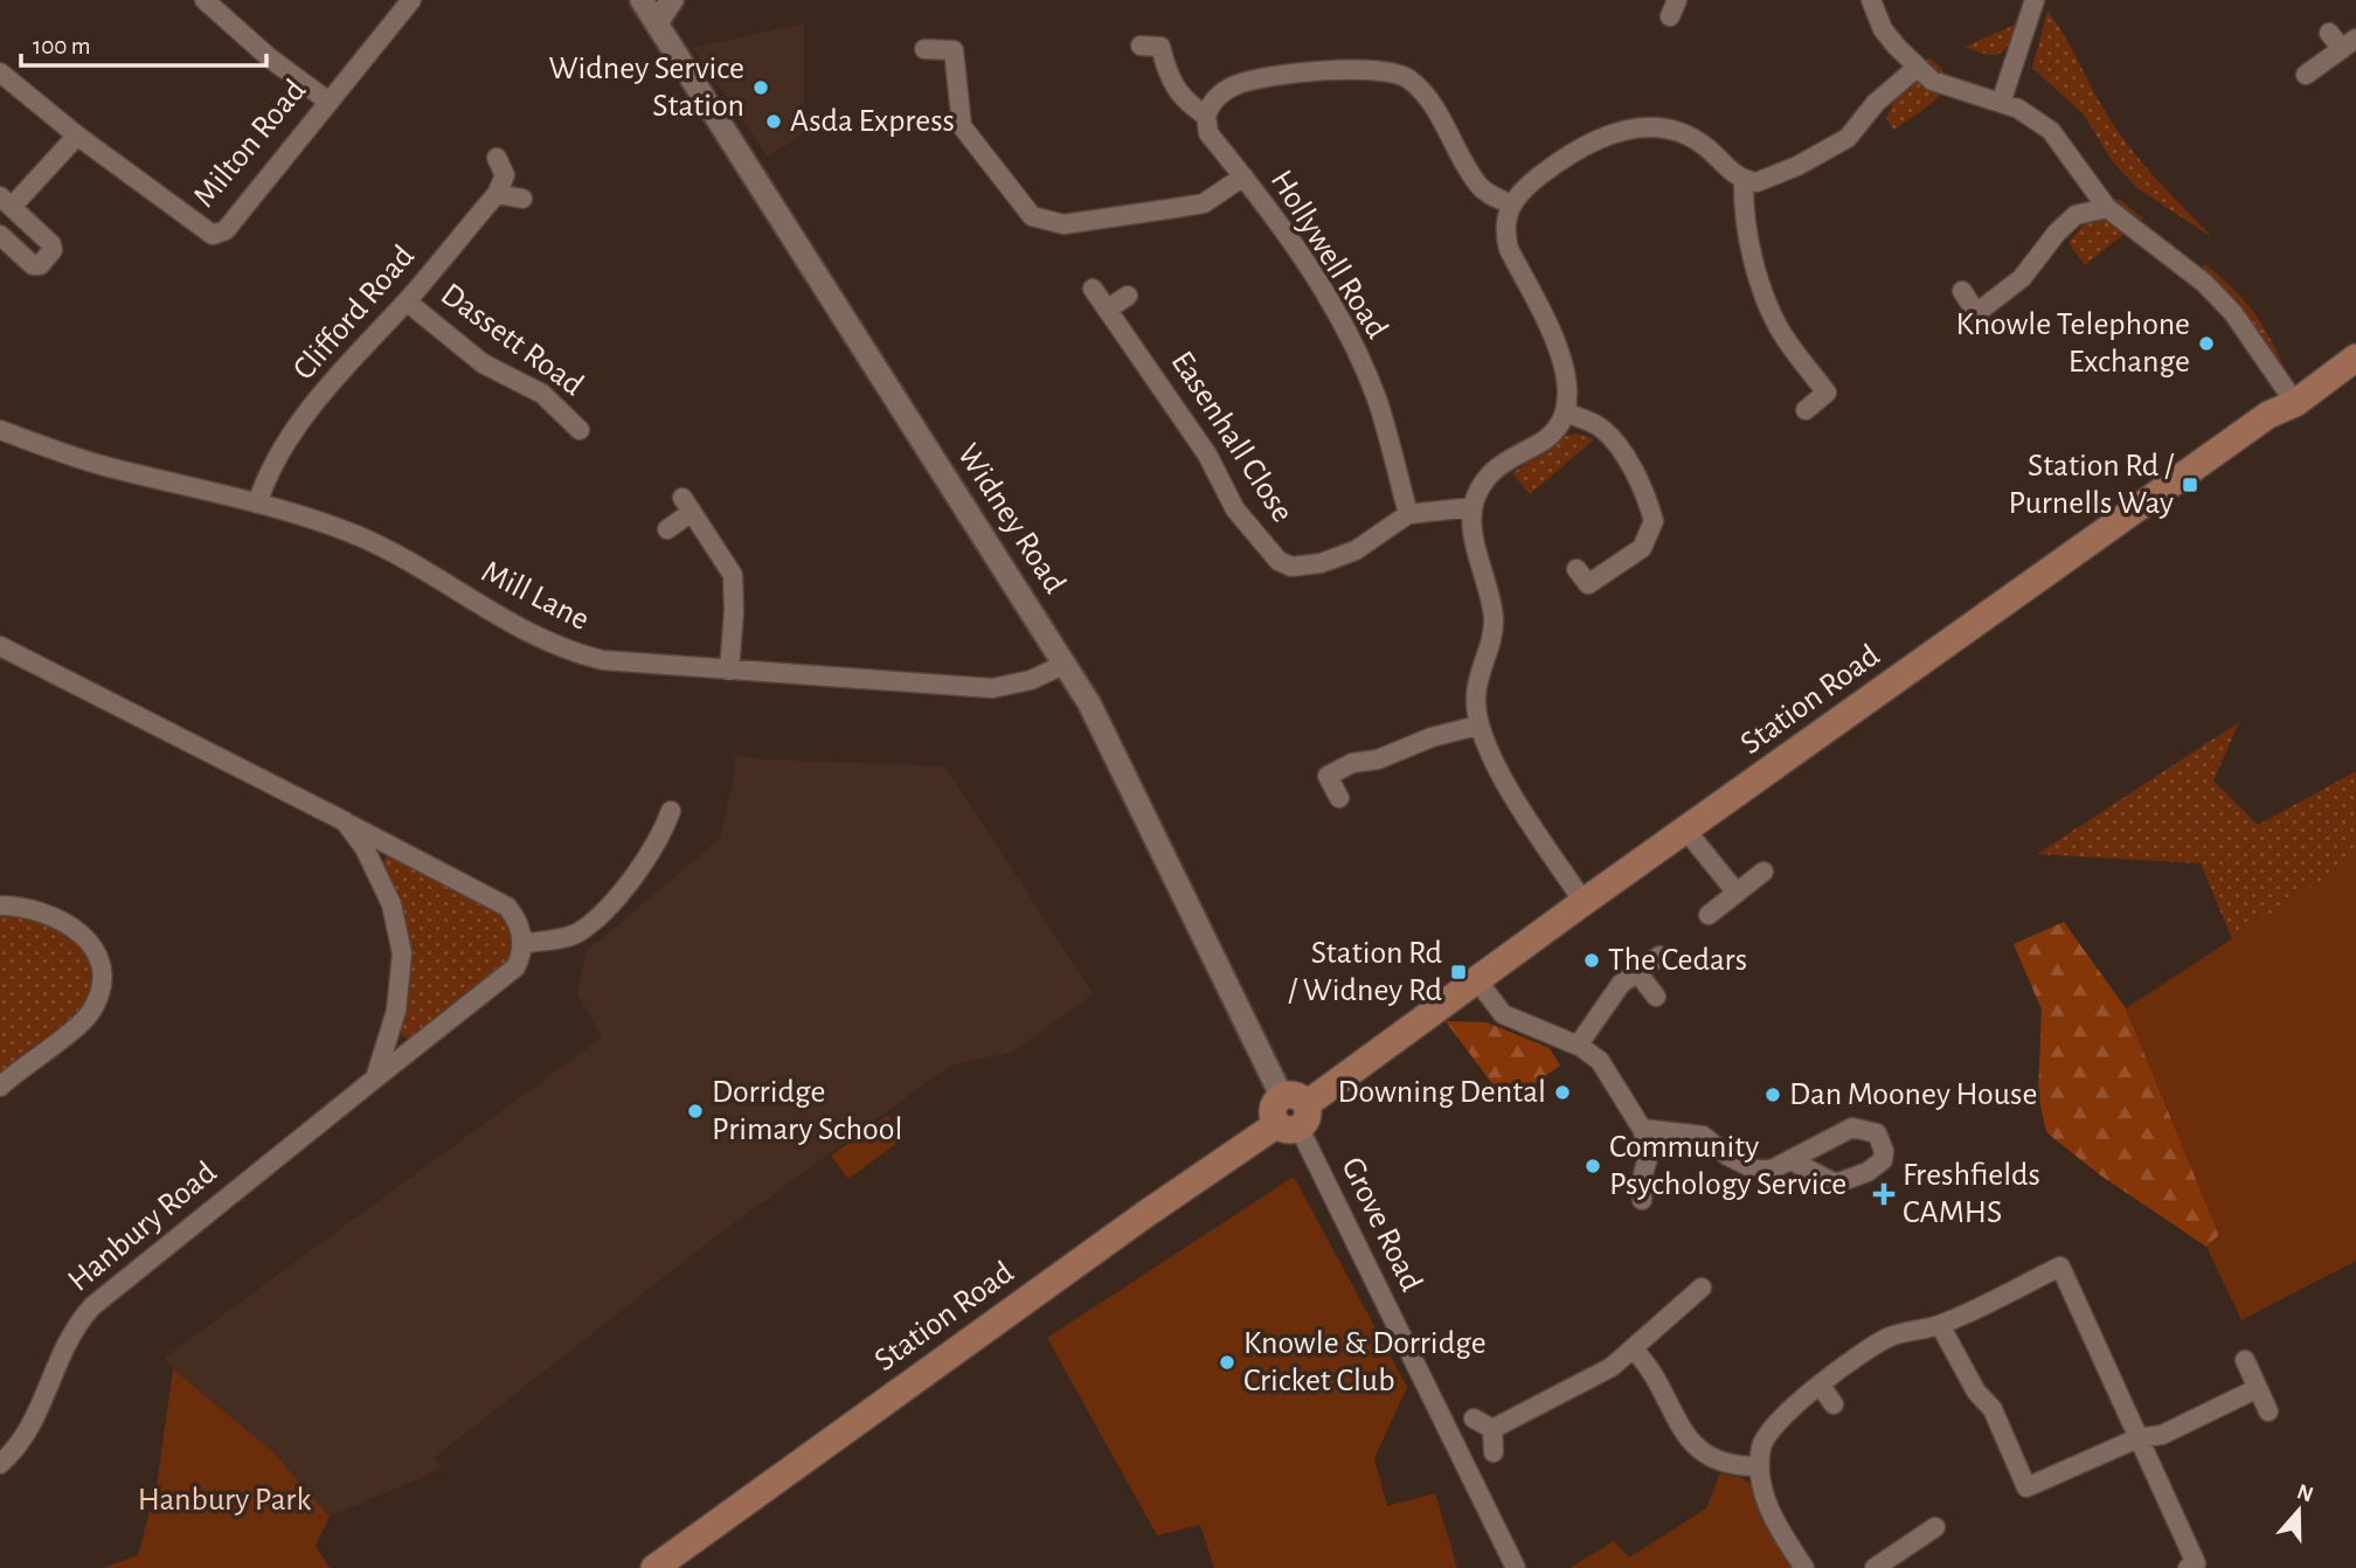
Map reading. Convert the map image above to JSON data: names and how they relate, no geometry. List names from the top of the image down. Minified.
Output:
{"streets":{"main road":["Station Road"],"street":["Milton Road","Hollywell Road","Clifford Road","Dassett Road","Easenhall Close","Widney Road","Mill Lane","Grove Road","Hanbury Road"]},"crossings":[["Hollywell Road","Easenhall Close"],["Clifford Road","Dassett Road"],["Clifford Road","Mill Lane"],["Widney Road","Mill Lane"],["Widney Road","Station Road"],["Widney Road","Grove Road"],["Station Road","Grove Road"]],"parks":["Hanbury Park"],"places":{"other":["Widney Service Station","Asda Express","Knowle Telephone Exchange","The Cedars","Downing Dental","Dan Mooney House","Dorridge Primary School","Community Psychology Service","Knowle & Dorridge Cricket Club"],"transit":["Station Rd / Purnells Way","Station Rd / Widney Rd"],"health":["Freshfields CAMHS"]},"scale_bar":"100 m","north":"top"}
